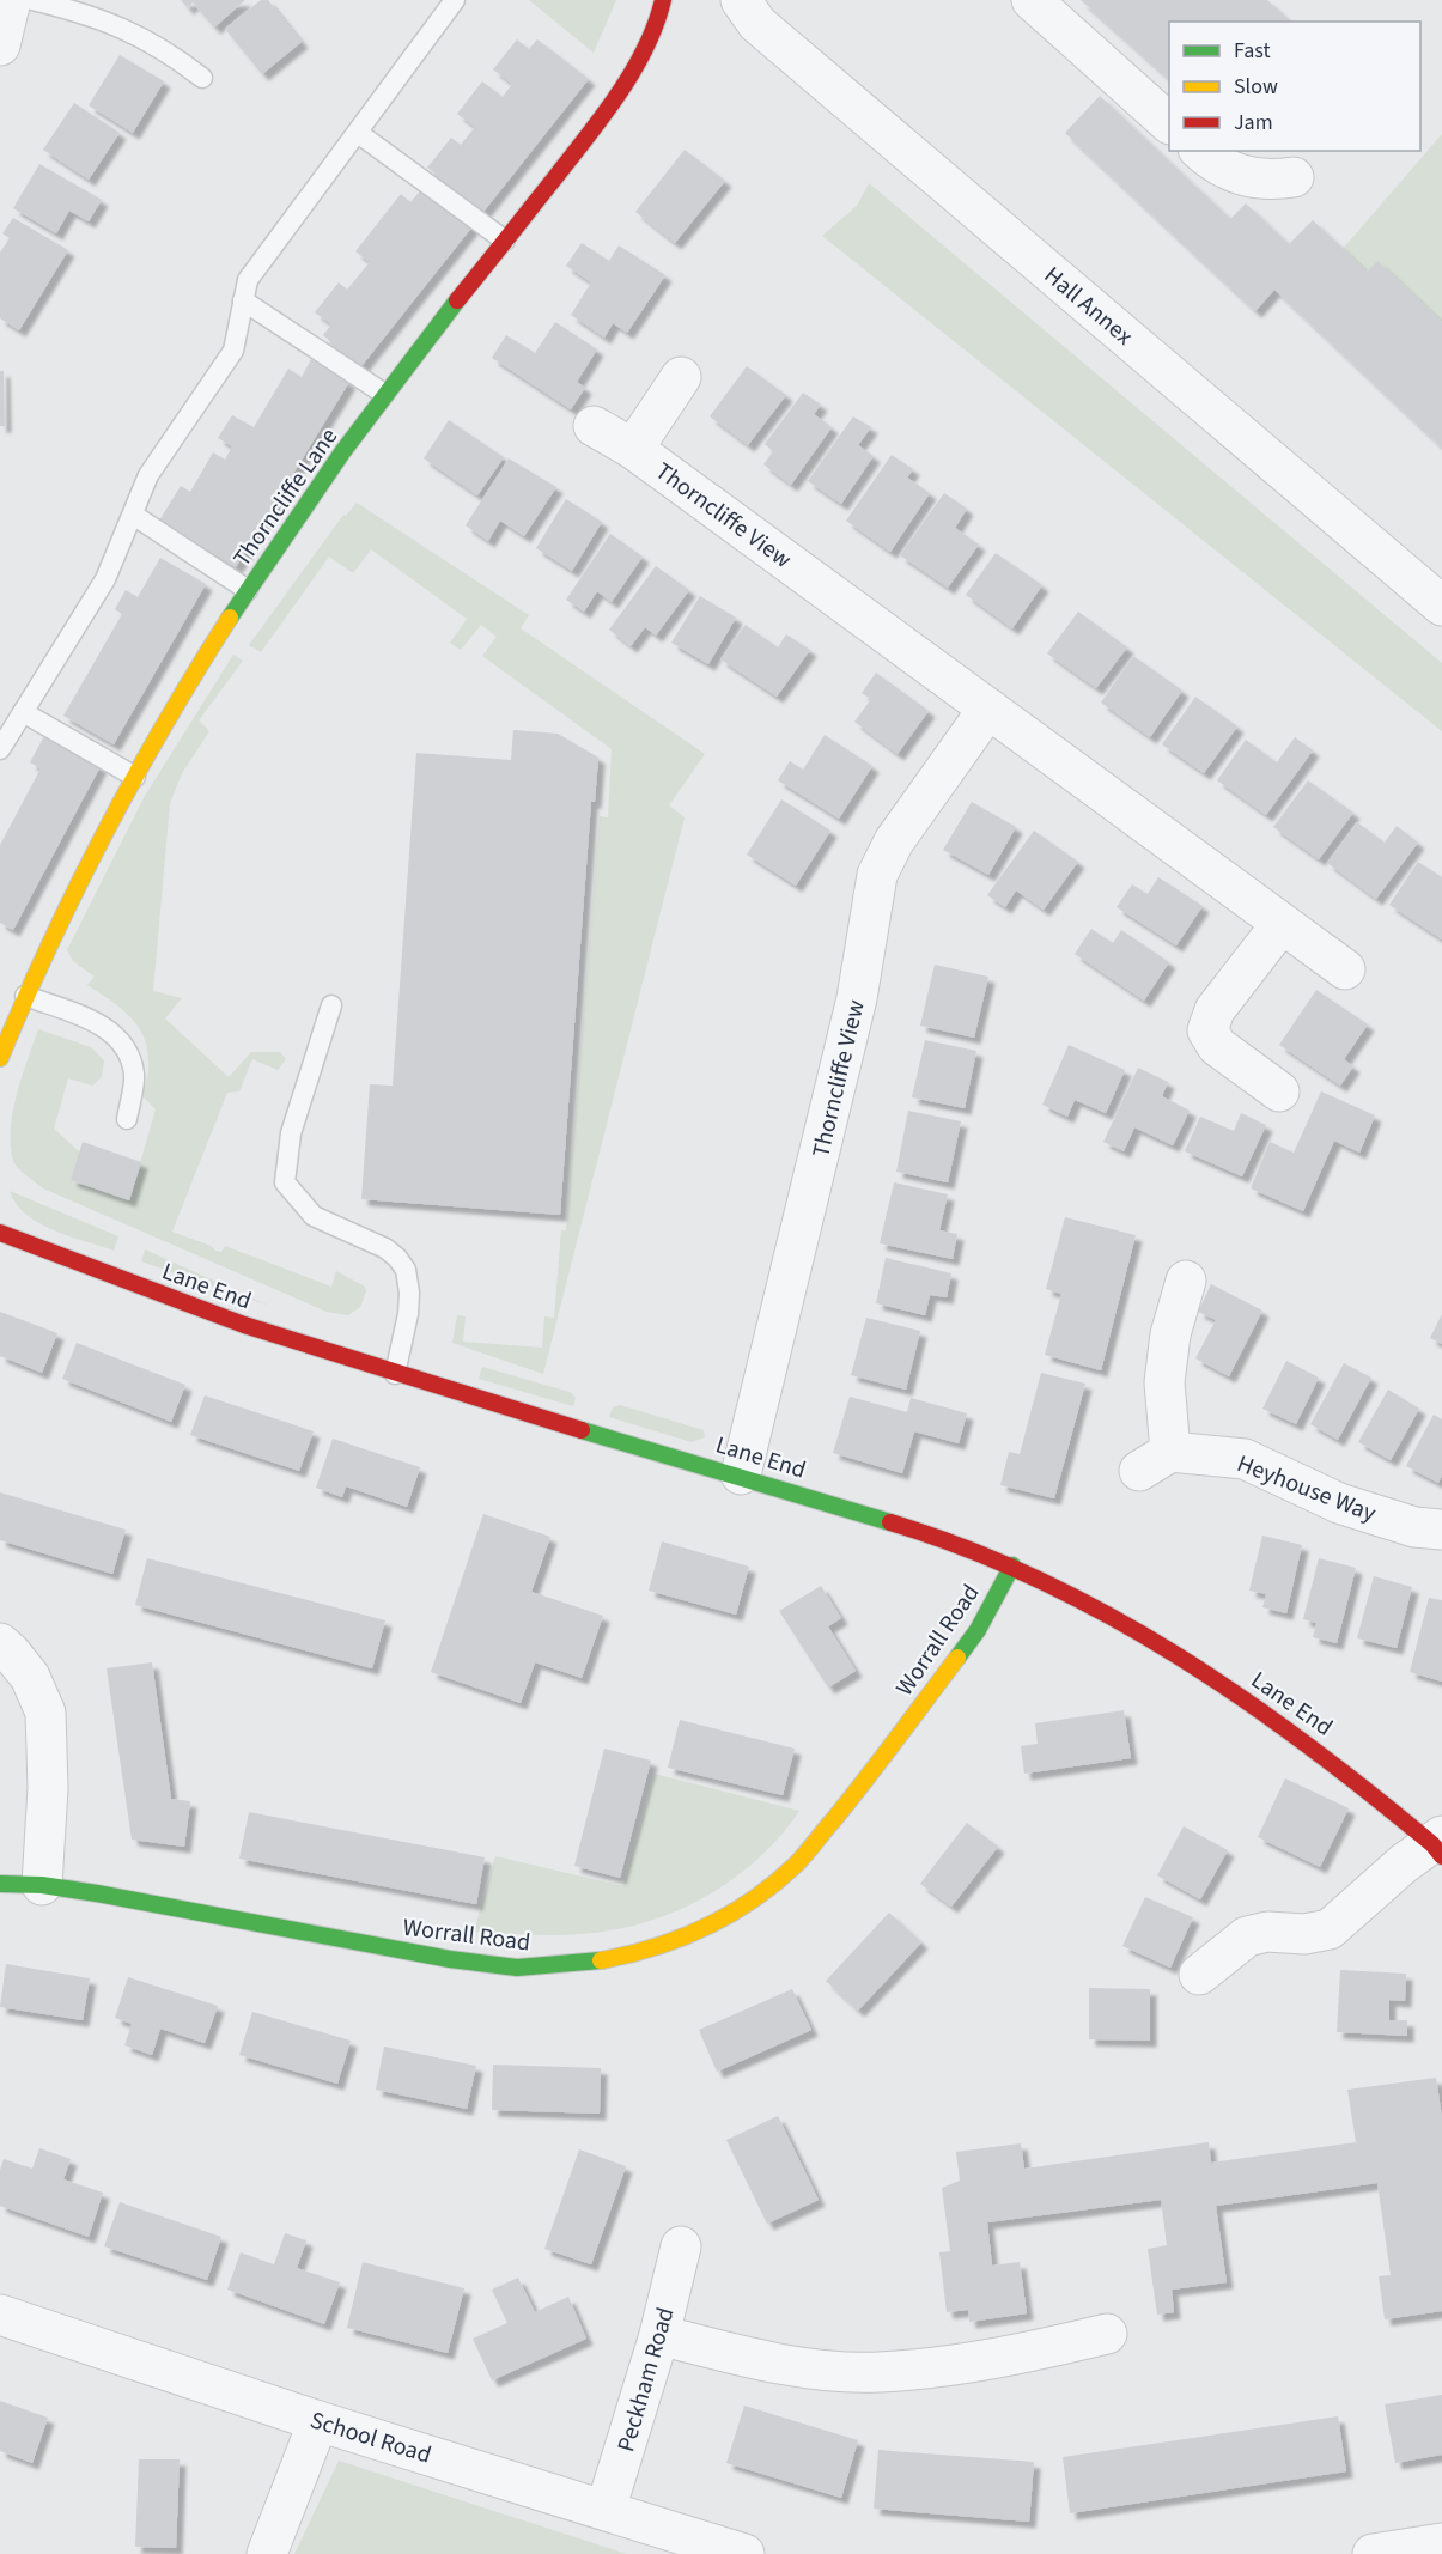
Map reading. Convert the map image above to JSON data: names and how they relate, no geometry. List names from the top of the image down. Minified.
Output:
{"streets":{"street":["Hall Annex","Thorncliffe Lane","Thorncliffe View","Lane End","Heyhouse Way","Worrall Road","Peckham Road","School Road"]},"crossings":[["Thorncliffe View","Lane End"],["Lane End","Worrall Road"],["Peckham Road","School Road"]],"legend":["Fast","Slow","Jam"]}
